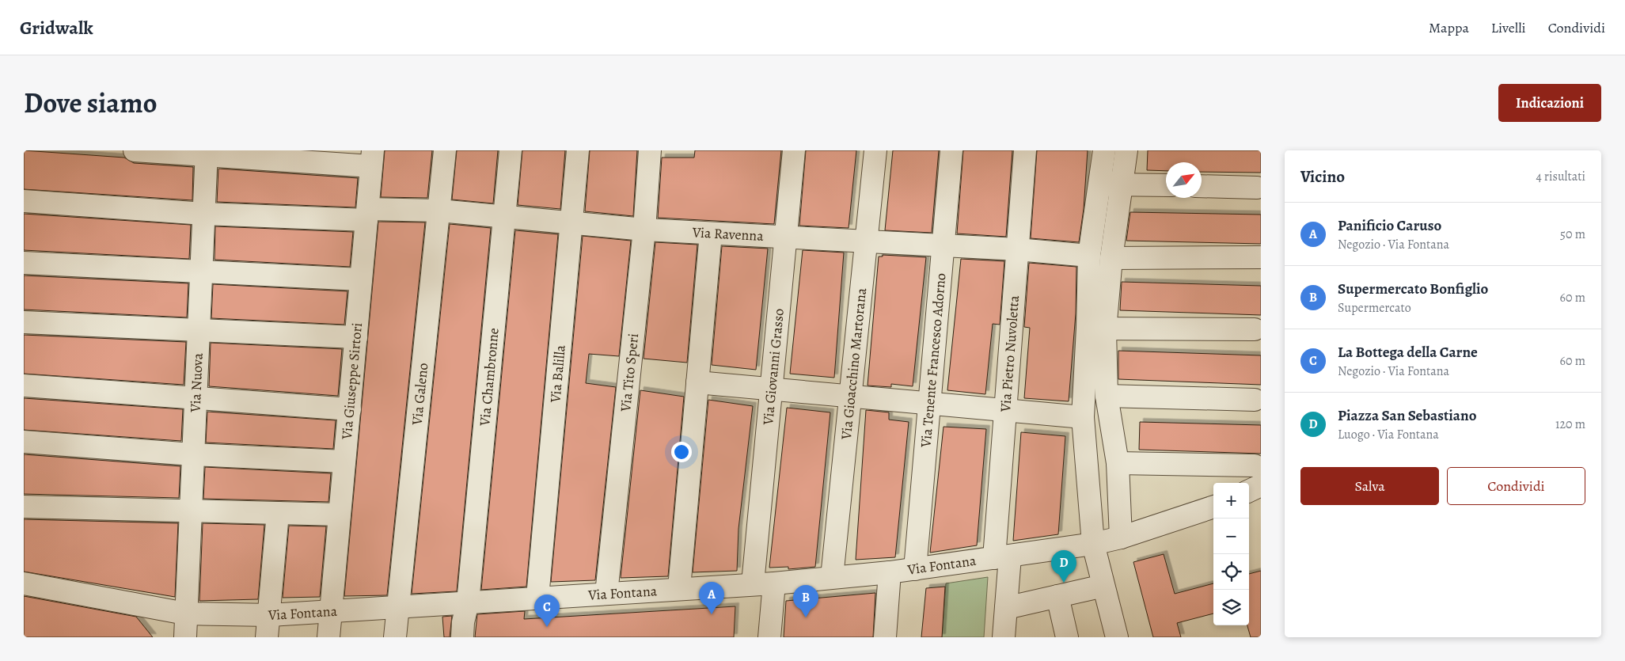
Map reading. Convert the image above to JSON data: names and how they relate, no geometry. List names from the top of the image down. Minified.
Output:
{"streets":{"street":["Via Ravenna","Via Pietro Nuvoletta","Via Tenente Francesco Adorno","Via Gioacchino Martorana","Via Giovanni Grasso","Via Tito Speri","Via Balilla","Via Chambronne","Via Giuseppe Sirtori","Via Nuova","Via Galeno","Via Fontana"]},"crossings":[["Via Ravenna","Via Pietro Nuvoletta"],["Via Ravenna","Via Tenente Francesco Adorno"],["Via Ravenna","Via Gioacchino Martorana"],["Via Ravenna","Via Giovanni Grasso"],["Via Ravenna","Via Tito Speri"],["Via Ravenna","Via Balilla"],["Via Ravenna","Via Chambronne"],["Via Ravenna","Via Giuseppe Sirtori"],["Via Ravenna","Via Nuova"],["Via Ravenna","Via Galeno"],["Via Pietro Nuvoletta","Via Fontana"],["Via Tenente Francesco Adorno","Via Fontana"],["Via Gioacchino Martorana","Via Fontana"],["Via Giovanni Grasso","Via Fontana"],["Via Tito Speri","Via Fontana"],["Via Balilla","Via Fontana"],["Via Chambronne","Via Fontana"],["Via Giuseppe Sirtori","Via Fontana"],["Via Nuova","Via Fontana"],["Via Galeno","Via Fontana"]],"north":"top right","page":{"header":"Gridwalk","nav":["Mappa","Livelli","Condividi"],"title":"Dove siamo","buttons":["Indicazioni",["Salva","Condividi"]],"heading":["Vicino","4 risultati"],"list":[{"mark":"A","name":"Panificio Caruso","note":"Negozio · Via Fontana","value":"50 m"},{"mark":"B","name":"Supermercato Bonfiglio","note":"Supermercato","value":"60 m"},{"mark":"C","name":"La Bottega della Carne","note":"Negozio · Via Fontana","value":"60 m"},{"mark":"D","name":"Piazza San Sebastiano","note":"Luogo · Via Fontana","value":"120 m"}],"map_buttons":["+","−"],"pins":["D","A","B","C"]}}
